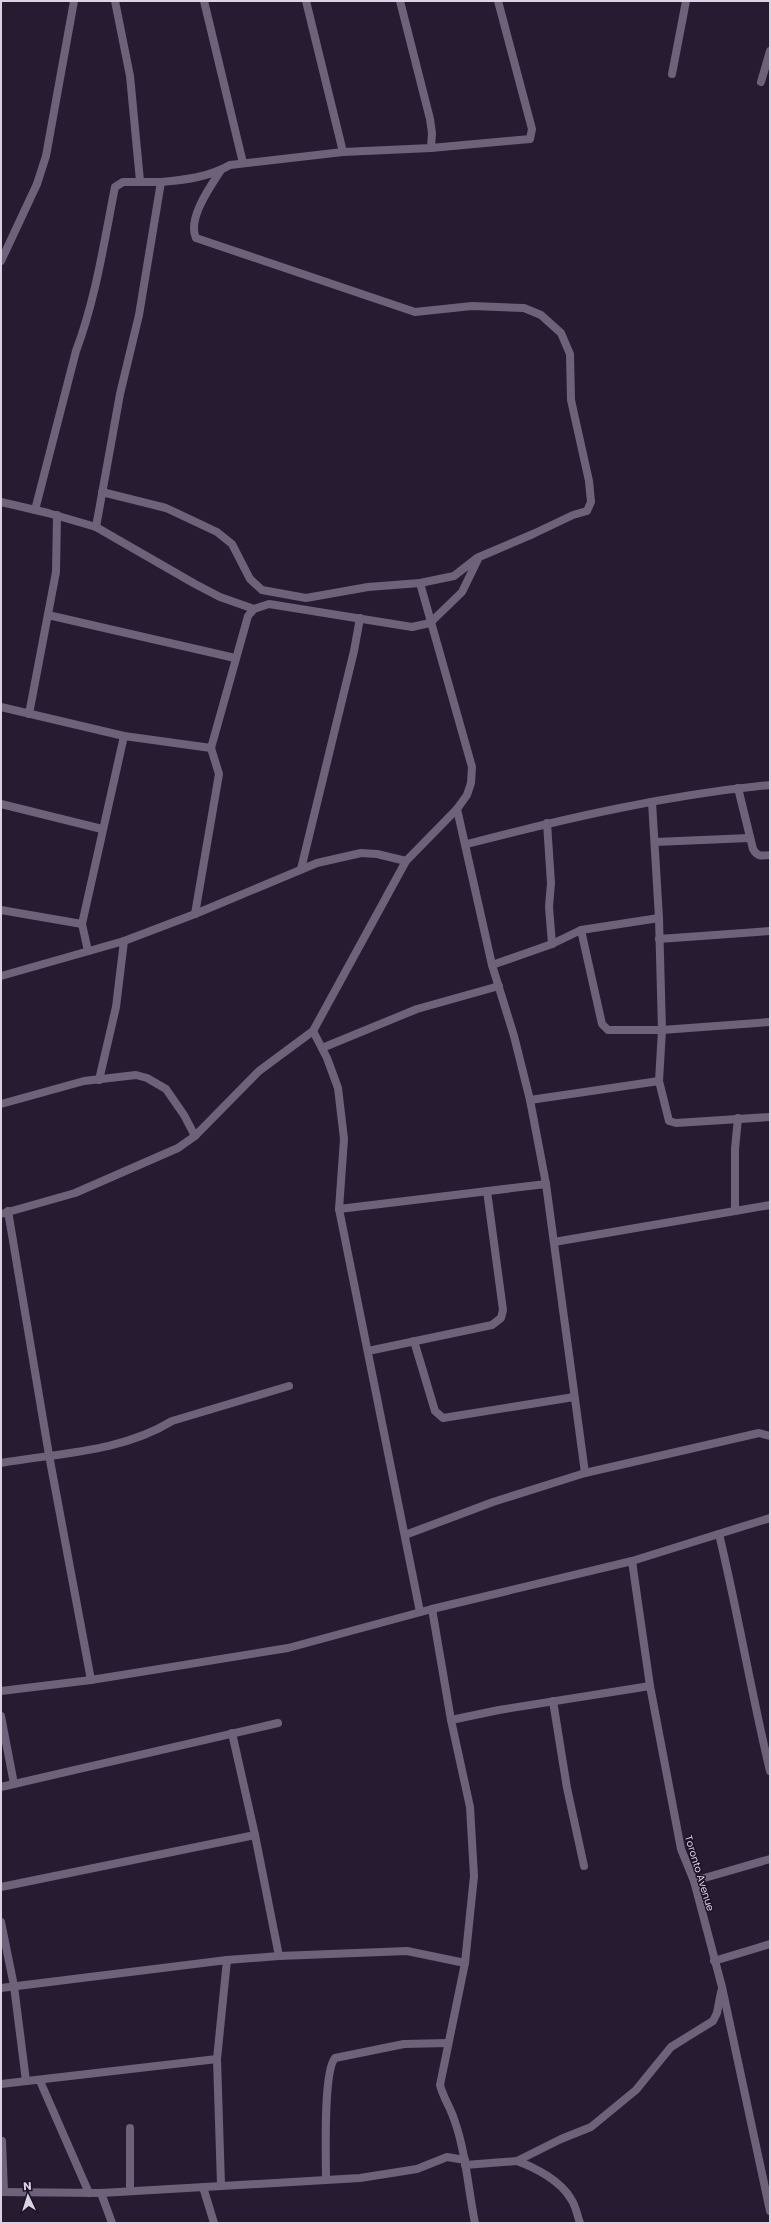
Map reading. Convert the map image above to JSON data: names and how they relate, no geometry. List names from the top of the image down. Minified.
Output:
{"streets":{"street":["Toronto Avenue"]},"north":"top"}
